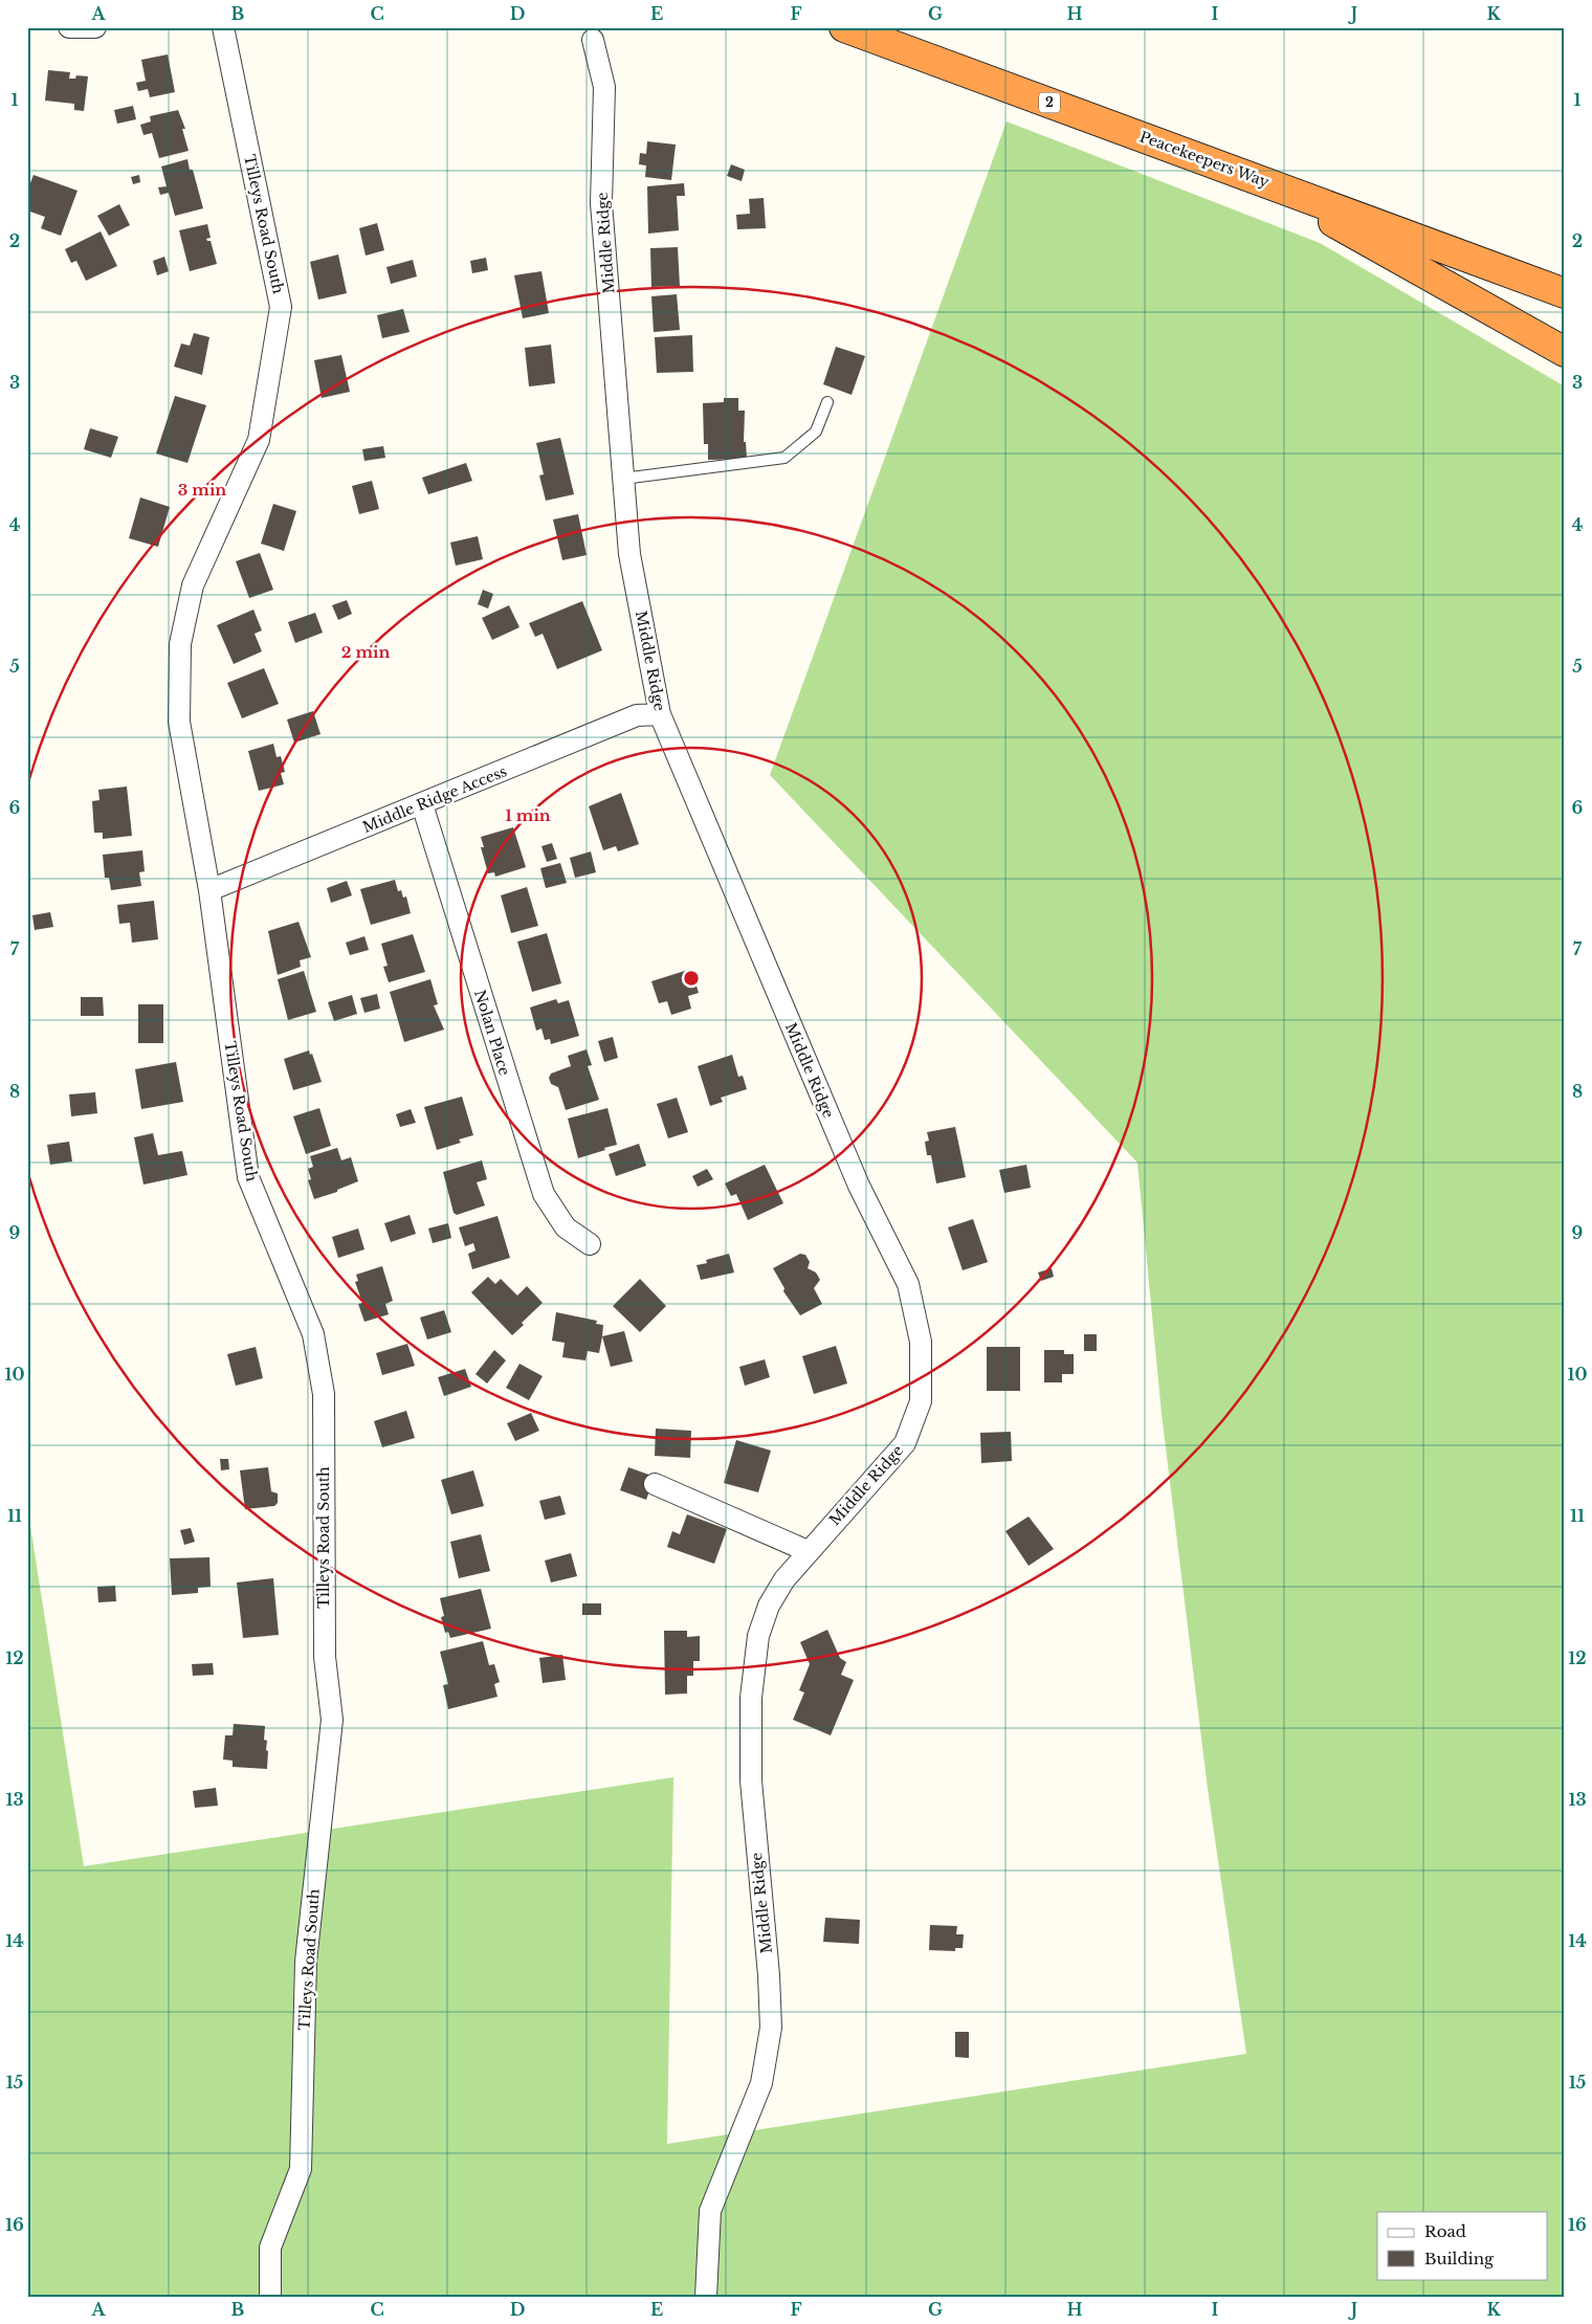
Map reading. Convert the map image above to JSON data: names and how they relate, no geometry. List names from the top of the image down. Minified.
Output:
{"streets":{"highway":["2","Peacekeepers Way"],"street":["Tilleys Road South","Middle Ridge","Middle Ridge Access","Nolan Place"]},"crossings":[["Tilleys Road South","Middle Ridge Access"],["Middle Ridge","Middle Ridge Access"],["Middle Ridge Access","Nolan Place"]],"legend":["Road","Building"],"grid":{"columns":["A","B","C","D","E","F","G","H","I","J","K"],"rows":["1","2","3","4","5","6","7","8","9","10","11","12","13","14","15","16"]},"rings":["3 min","2 min","1 min"]}
